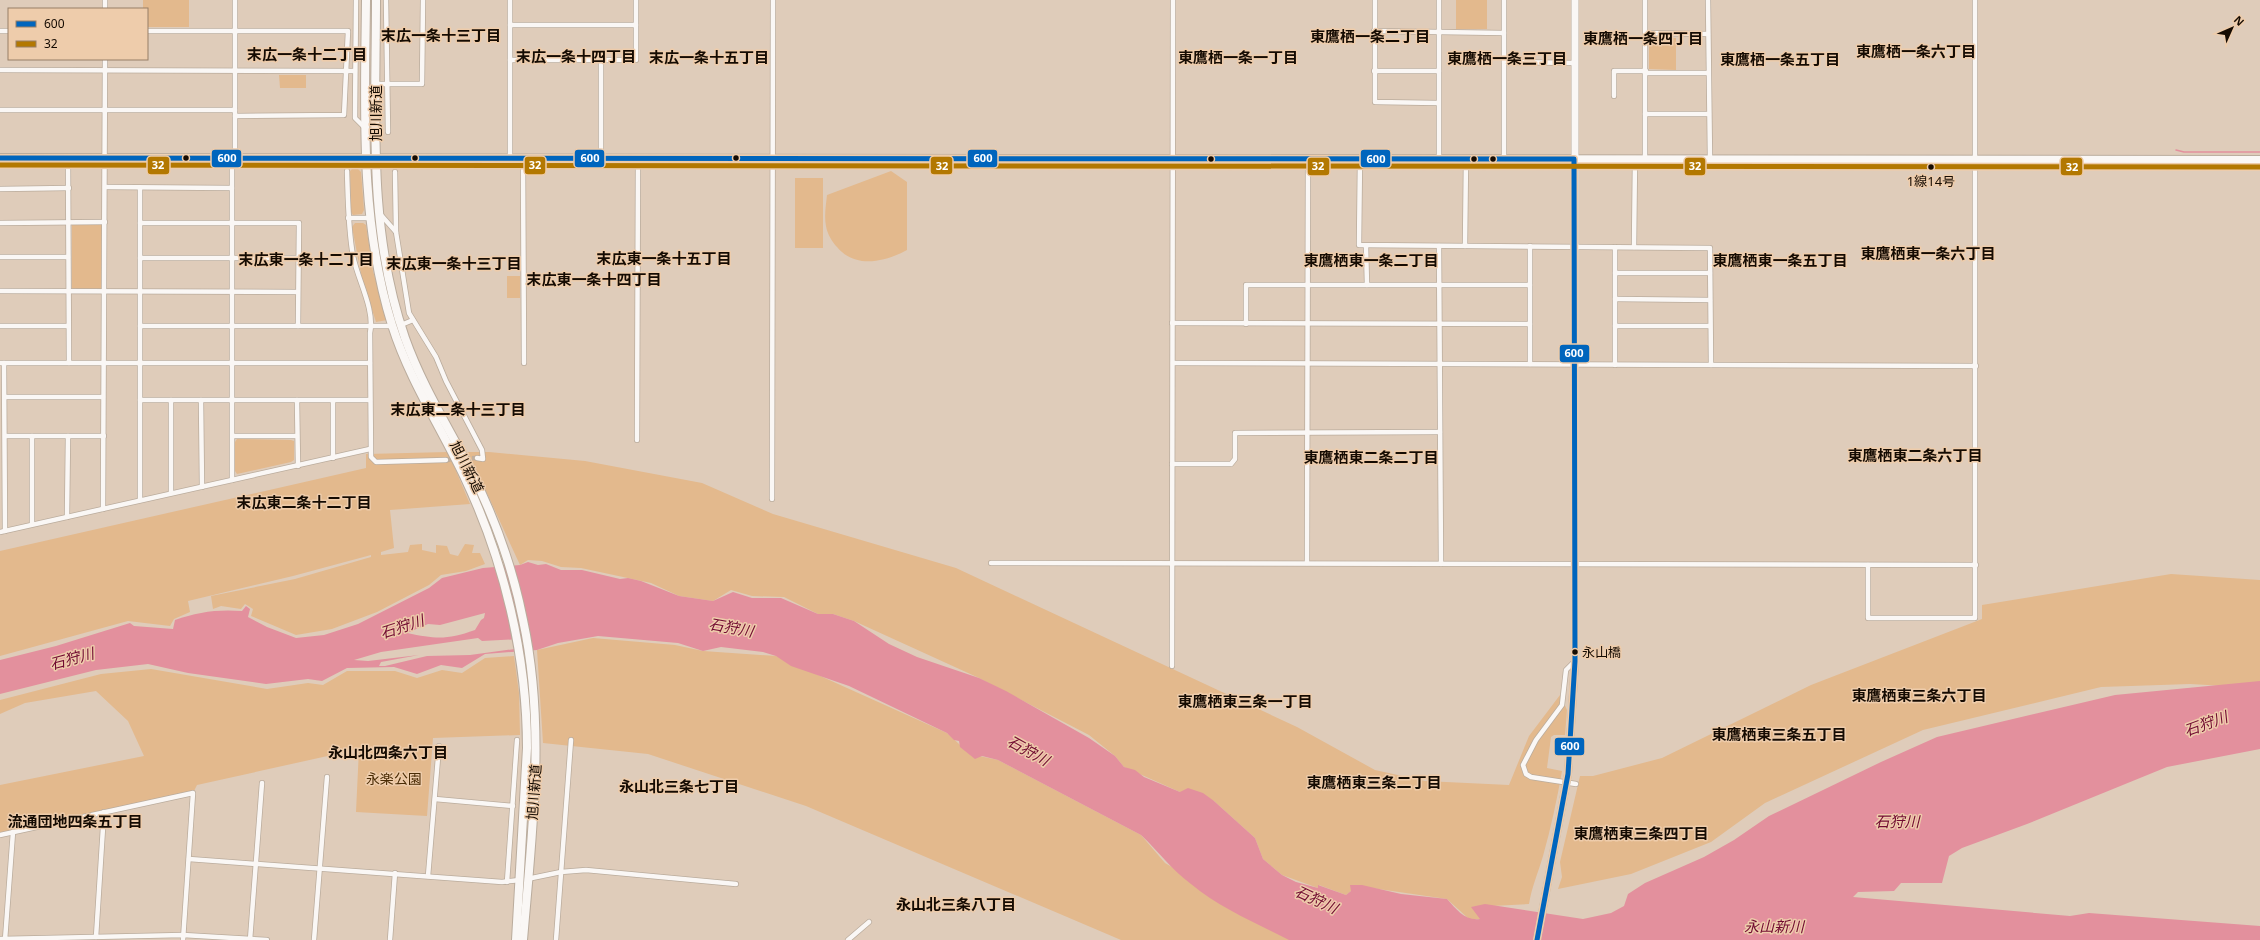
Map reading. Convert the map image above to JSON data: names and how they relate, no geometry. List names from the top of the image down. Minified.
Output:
{"streets":{"highway":["旭川新道"]},"districts":["末広一条十三丁目","東鷹栖一条二丁目","東鷹栖一条四丁目","東鷹栖一条六丁目","末広一条十二丁目","末広一条十四丁目","末広一条十五丁目","東鷹栖一条一丁目","東鷹栖一条三丁目","東鷹栖一条五丁目","東鷹栖東一条六丁目","末広東一条十五丁目","末広東一条十二丁目","東鷹栖東一条二丁目","東鷹栖東一条五丁目","末広東一条十三丁目","末広東一条十四丁目","末広東二条十三丁目","東鷹栖東二条六丁目","東鷹栖東二条二丁目","末広東二条十二丁目","東鷹栖東三条六丁目","東鷹栖東三条一丁目","東鷹栖東三条五丁目","永山北四条六丁目","東鷹栖東三条二丁目","永山北三条七丁目","流通団地四条五丁目","東鷹栖東三条四丁目","永山北三条八丁目"],"water":["石狩川","永山新川"],"parks":["永楽公園"],"places":["1線14号","永山橋"],"lines":["transit line 600","transit line 32"],"legend":["600","32"],"north":"top right"}
